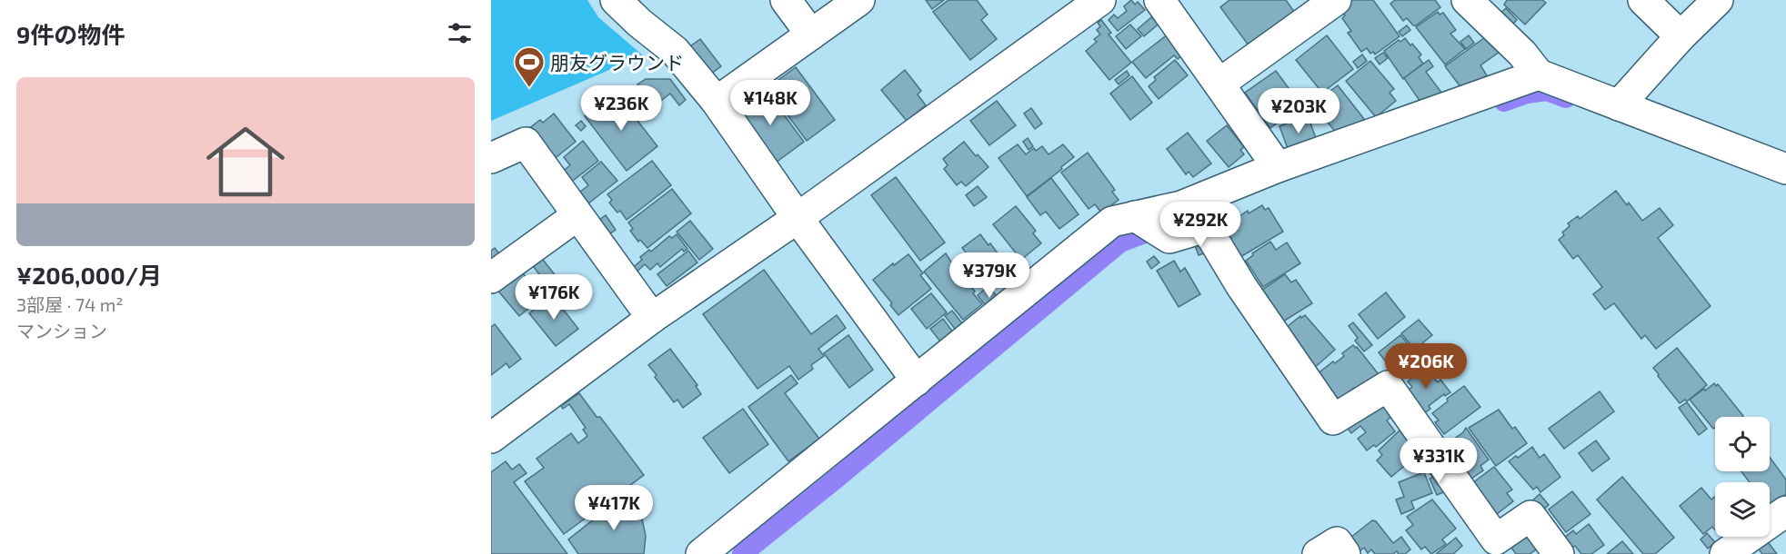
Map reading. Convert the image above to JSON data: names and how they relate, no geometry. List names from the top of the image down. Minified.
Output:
{"places":{"sports":["朋友グラウンド"]},"page":{"heading":"9件の物件","list":[{"name":"¥206,000/月","note":"3部屋 · 74 m² · マンション"}],"price":["¥148K","¥236K","¥203K","¥292K","¥379K","¥176K","¥206K","¥331K","¥417K"]}}
